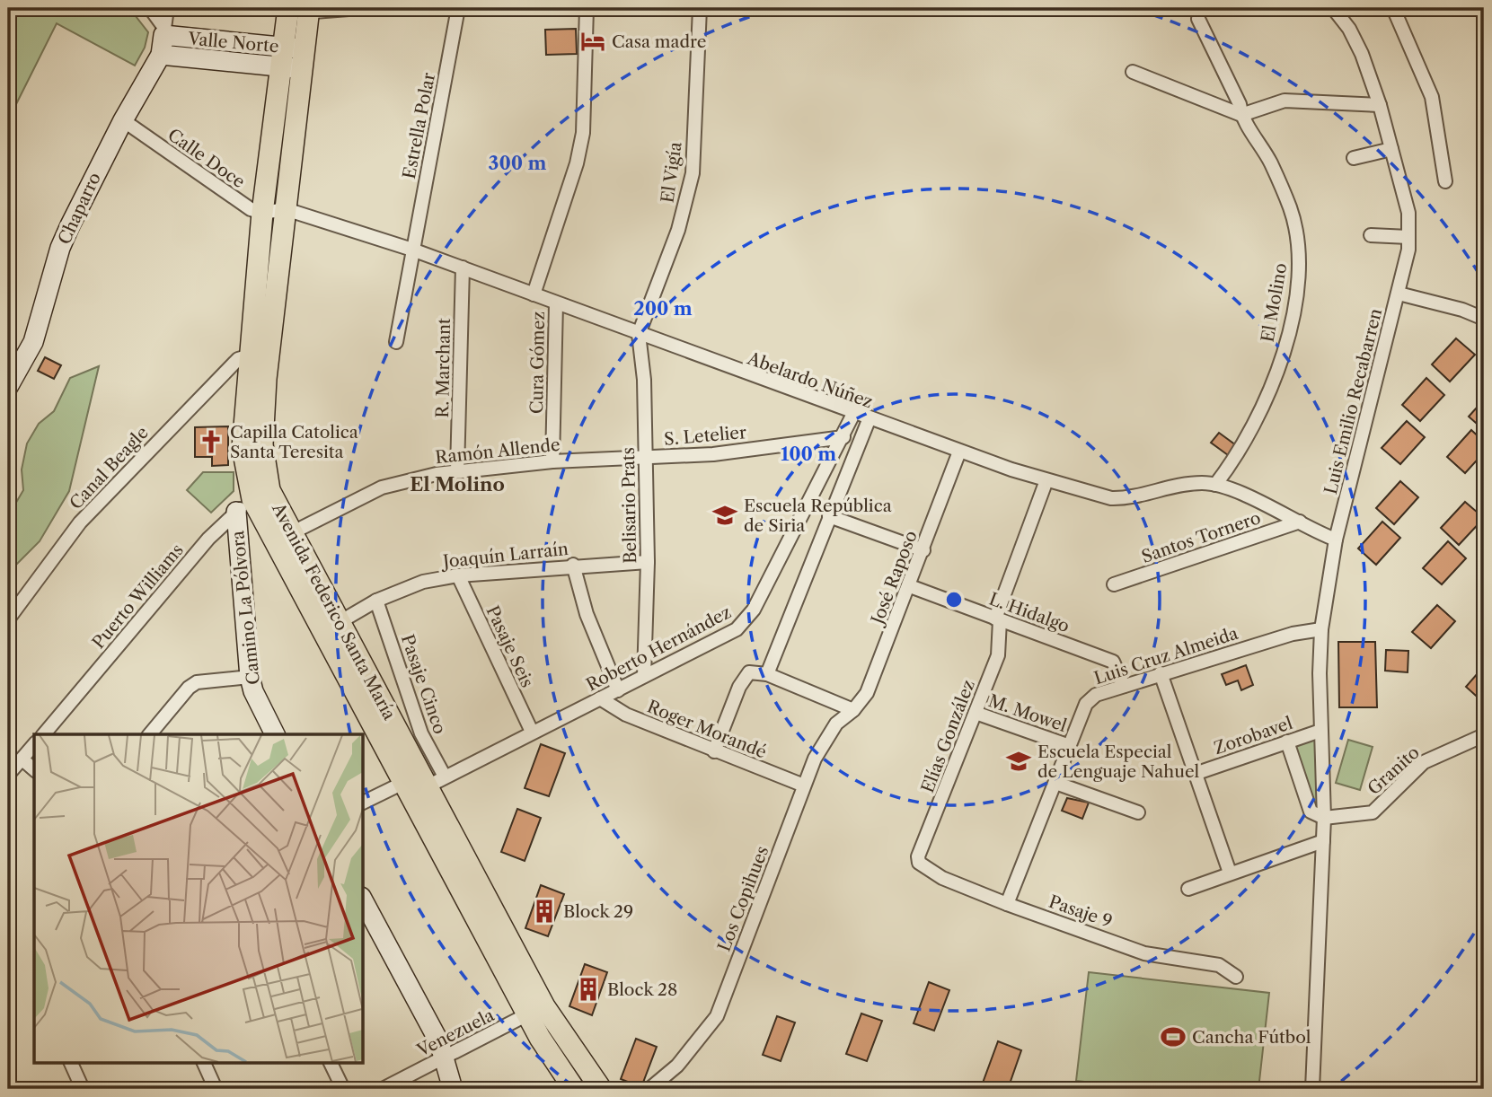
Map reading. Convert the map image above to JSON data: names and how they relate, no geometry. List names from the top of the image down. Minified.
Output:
{"streets":{"main road":["Avenida Federico Santa María"],"street":["Valle Norte","Estrella Polar","Calle Doce","El Vigía","Chaparro","El Molino","Cura Gómez","R. Marchant","Abelardo Núñez","Luis Emilio Recabarren","S. Letelier","Ramón Allende","Canal Beagle","Belisario Prats","Santos Tornero","Joaquín Larraín","José Raposo","Puerto Williams","Camino La Pólvora","L. Hidalgo","Pasaje Seis","Roberto Hernández","Luis Cruz Almeida","Pasaje Cinco","M. Mowel","Roger Morandé","Zorobavel","Elías González","Granito","Los Copihues","Pasaje 9","Venezuela"]},"crossings":[["Valle Norte","Chaparro"],["Valle Norte","Avenida Federico Santa María"],["Estrella Polar","Abelardo Núñez"],["Calle Doce","Chaparro"],["Calle Doce","Abelardo Núñez"],["Calle Doce","Avenida Federico Santa María"],["El Vigía","Abelardo Núñez"],["El Vigía","Belisario Prats"],["El Molino","Abelardo Núñez"],["Cura Gómez","Abelardo Núñez"],["Cura Gómez","Ramón Allende"],["R. Marchant","Abelardo Núñez"],["R. Marchant","Ramón Allende"],["Abelardo Núñez","Luis Emilio Recabarren"],["Abelardo Núñez","Belisario Prats"],["Abelardo Núñez","Santos Tornero"],["Abelardo Núñez","José Raposo"],["Abelardo Núñez","Avenida Federico Santa María"],["Abelardo Núñez","Roberto Hernández"],["Abelardo Núñez","Elías González"],["Luis Emilio Recabarren","Luis Cruz Almeida"],["Luis Emilio Recabarren","Zorobavel"],["Luis Emilio Recabarren","Granito"],["S. Letelier","Ramón Allende"],["S. Letelier","Belisario Prats"],["S. Letelier","Roberto Hernández"],["Ramón Allende","Belisario Prats"],["Ramón Allende","Avenida Federico Santa María"],["Canal Beagle","Avenida Federico Santa María"],["Belisario Prats","Joaquín Larraín"],["Belisario Prats","Roberto Hernández"],["Joaquín Larraín","Avenida Federico Santa María"],["Joaquín Larraín","Pasaje Seis"],["Joaquín Larraín","Pasaje Cinco"],["José Raposo","L. Hidalgo"],["José Raposo","Los Copihues"],["Puerto Williams","Camino La Pólvora"],["Puerto Williams","Avenida Federico Santa María"],["Camino La Pólvora","Avenida Federico Santa María"],["Avenida Federico Santa María","Roberto Hernández"],["Avenida Federico Santa María","Pasaje Cinco"],["Avenida Federico Santa María","Venezuela"],["L. Hidalgo","Luis Cruz Almeida"],["L. Hidalgo","Elías González"],["Pasaje Seis","Roberto Hernández"],["Roberto Hernández","Pasaje Cinco"],["Roberto Hernández","Roger Morandé"],["Luis Cruz Almeida","M. Mowel"],["Luis Cruz Almeida","Pasaje 9"],["M. Mowel","Elías González"],["Roger Morandé","Los Copihues"],["Elías González","Pasaje 9"]],"districts":["El Molino"],"places":{"hotel":["Casa madre"],"church":["Capilla Catolica Santa Teresita"],"school or university":["Escuela República de Siria","Escuela Especial de Lenguaje Nahuel"],"building":["Block 29","Block 28"],"sports":["Cancha Fútbol"]},"rings":["300 m","200 m","100 m"]}
